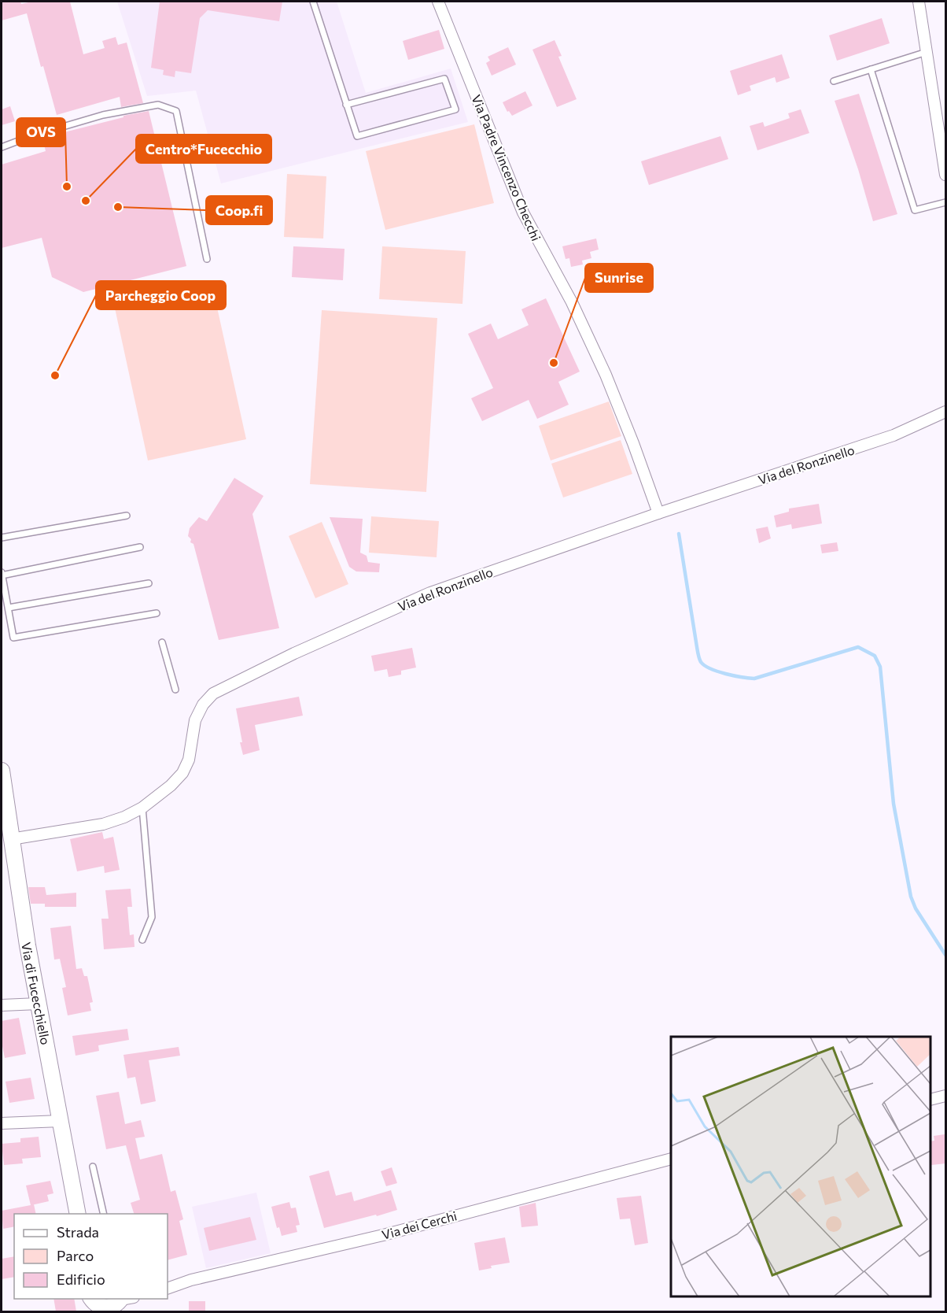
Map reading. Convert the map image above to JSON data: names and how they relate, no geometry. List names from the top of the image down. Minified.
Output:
{"streets":{"main road":["Via di Fucecchiello"],"street":["Via Padre Vincenzo Checchi","Via del Ronzinello","Via dei Cerchi"]},"crossings":[["Via Padre Vincenzo Checchi","Via del Ronzinello"],["Via del Ronzinello","Via di Fucecchiello"]],"places":["OVS","Centro*Fucecchio","Coop.fi","Sunrise","Parcheggio Coop"],"legend":["Strada","Parco","Edificio"]}
